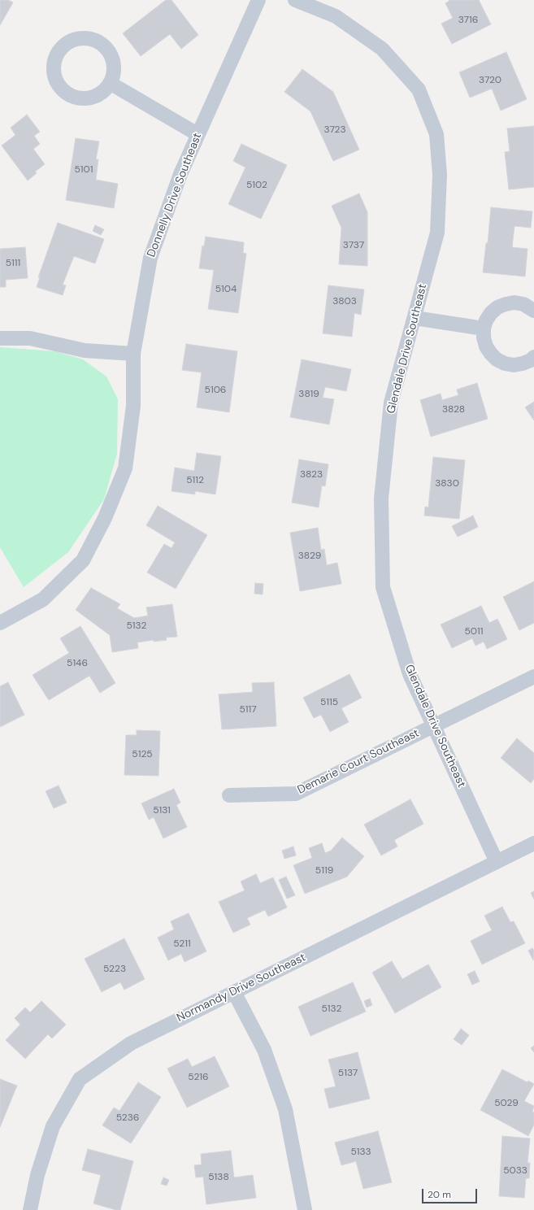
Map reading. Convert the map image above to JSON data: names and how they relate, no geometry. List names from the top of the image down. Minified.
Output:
{"streets":{"street":["Donnelly Drive Southeast","Glendale Drive Southeast","Demarie Court Southeast","Normandy Drive Southeast"]},"crossings":[["Glendale Drive Southeast","Demarie Court Southeast"],["Glendale Drive Southeast","Normandy Drive Southeast"]],"house_numbers":["3716","3720","3723","5101","5102","3737","5111","5104","3803","5106","3819","3828","3823","5112","3830","3829","5132","5011","5146","5115","5117","5125","5131","5119","5211","5223","5132","5137","5216","5029","5236","5133","5033","5138"],"scale_bar":"20 m"}
